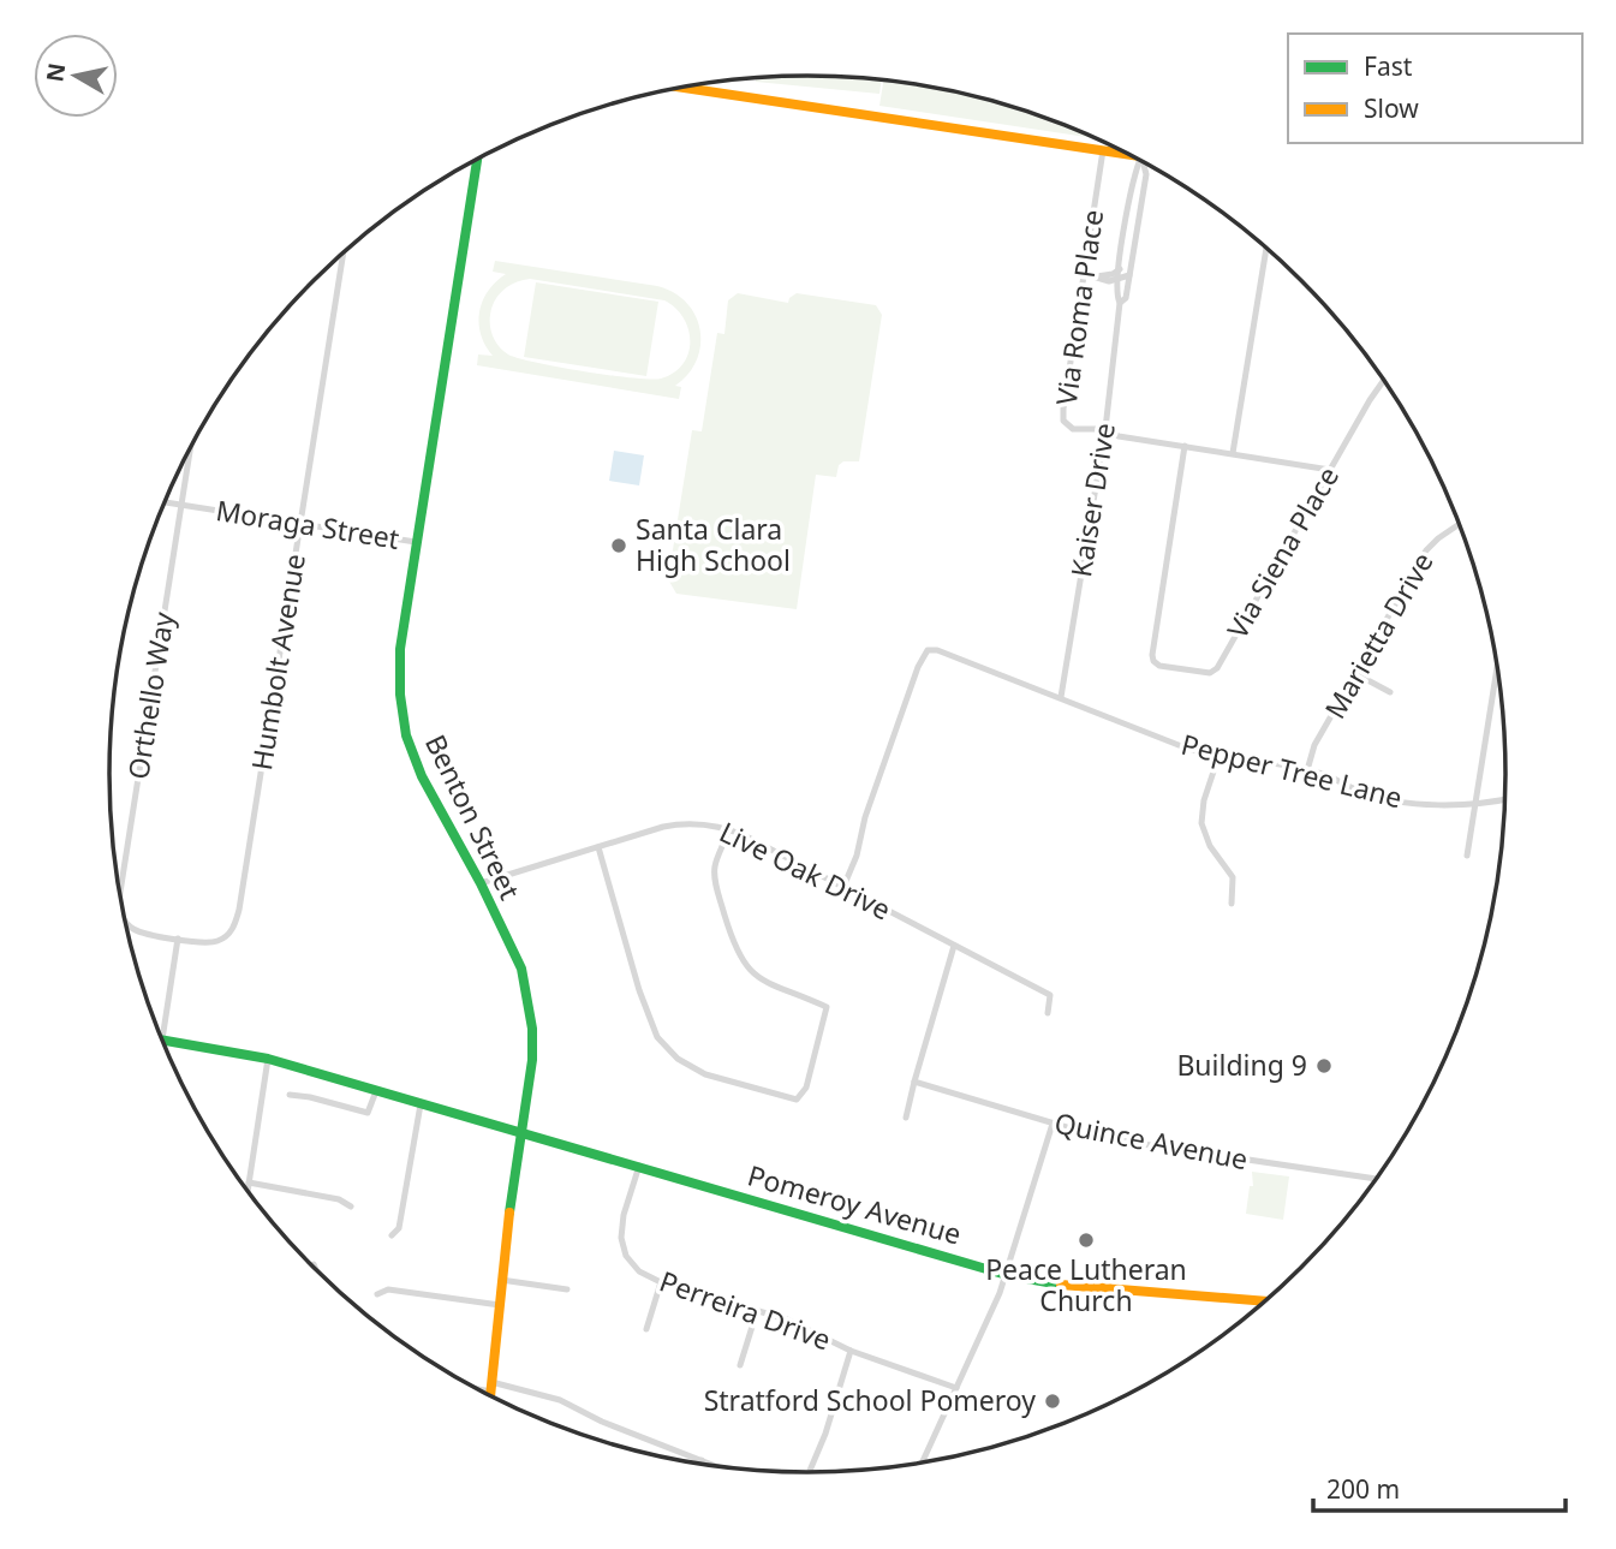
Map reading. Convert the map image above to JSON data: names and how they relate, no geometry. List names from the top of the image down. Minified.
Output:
{"streets":{"main road":["Benton Street","Pomeroy Avenue"],"street":["Via Roma Place","Kaiser Drive","Moraga Street","Via Siena Place","Marietta Drive","Humbolt Avenue","Orthello Way","Pepper Tree Lane","Live Oak Drive","Quince Avenue","Perreira Drive"]},"crossings":[["Via Roma Place","Kaiser Drive"],["Via Roma Place","Via Siena Place"],["Kaiser Drive","Pepper Tree Lane"],["Moraga Street","Humbolt Avenue"],["Moraga Street","Orthello Way"],["Moraga Street","Benton Street"],["Marietta Drive","Pepper Tree Lane"],["Humbolt Avenue","Orthello Way"],["Pepper Tree Lane","Live Oak Drive"],["Benton Street","Live Oak Drive"],["Benton Street","Pomeroy Avenue"],["Pomeroy Avenue","Perreira Drive"]],"places":["Santa Clara High School","Building 9","Peace Lutheran Church","Stratford School Pomeroy"],"legend":["Fast","Slow"],"scale_bar":"200 m","north":"left"}
